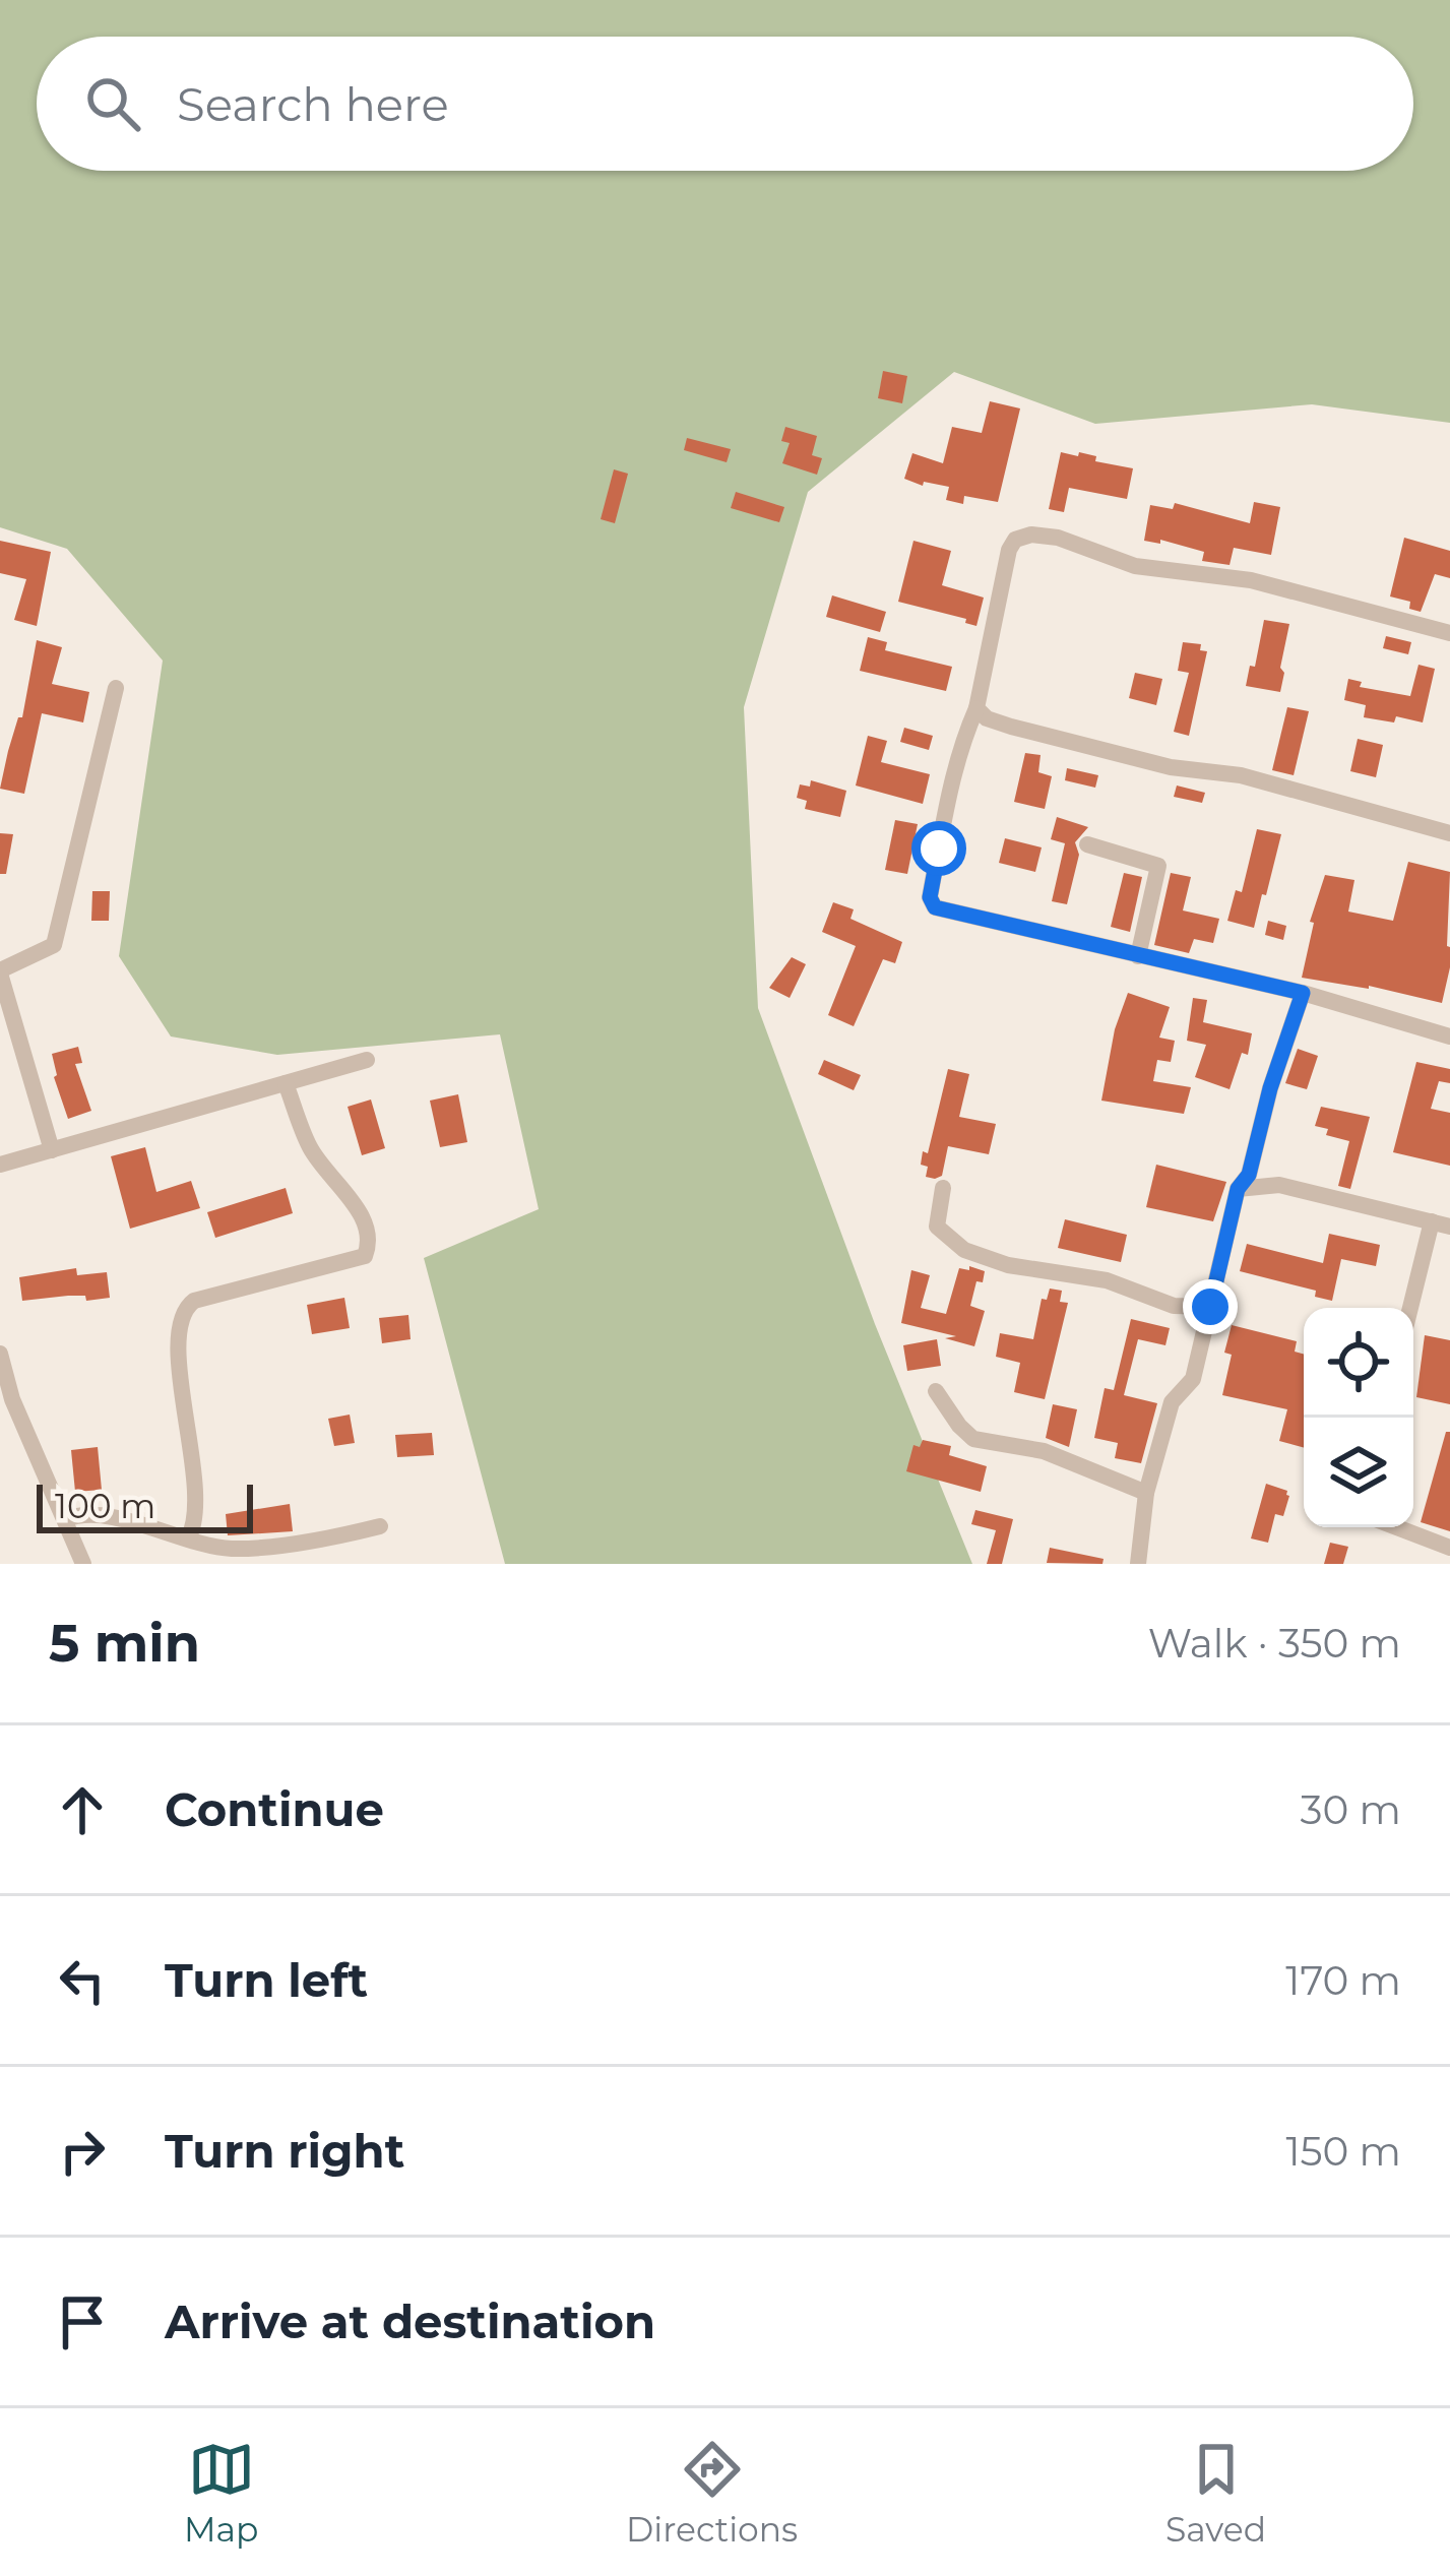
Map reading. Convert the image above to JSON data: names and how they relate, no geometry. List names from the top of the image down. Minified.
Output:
{"scale_bar":"100 m","page":{"search":"Search here","scale":"100 m","heading":["5 min","Walk · 350 m"],"list":[["Continue","30 m"],["Turn left","170 m"],["Turn right","150 m"],"Arrive at destination"],"nav":["Map","Directions","Saved"]}}
